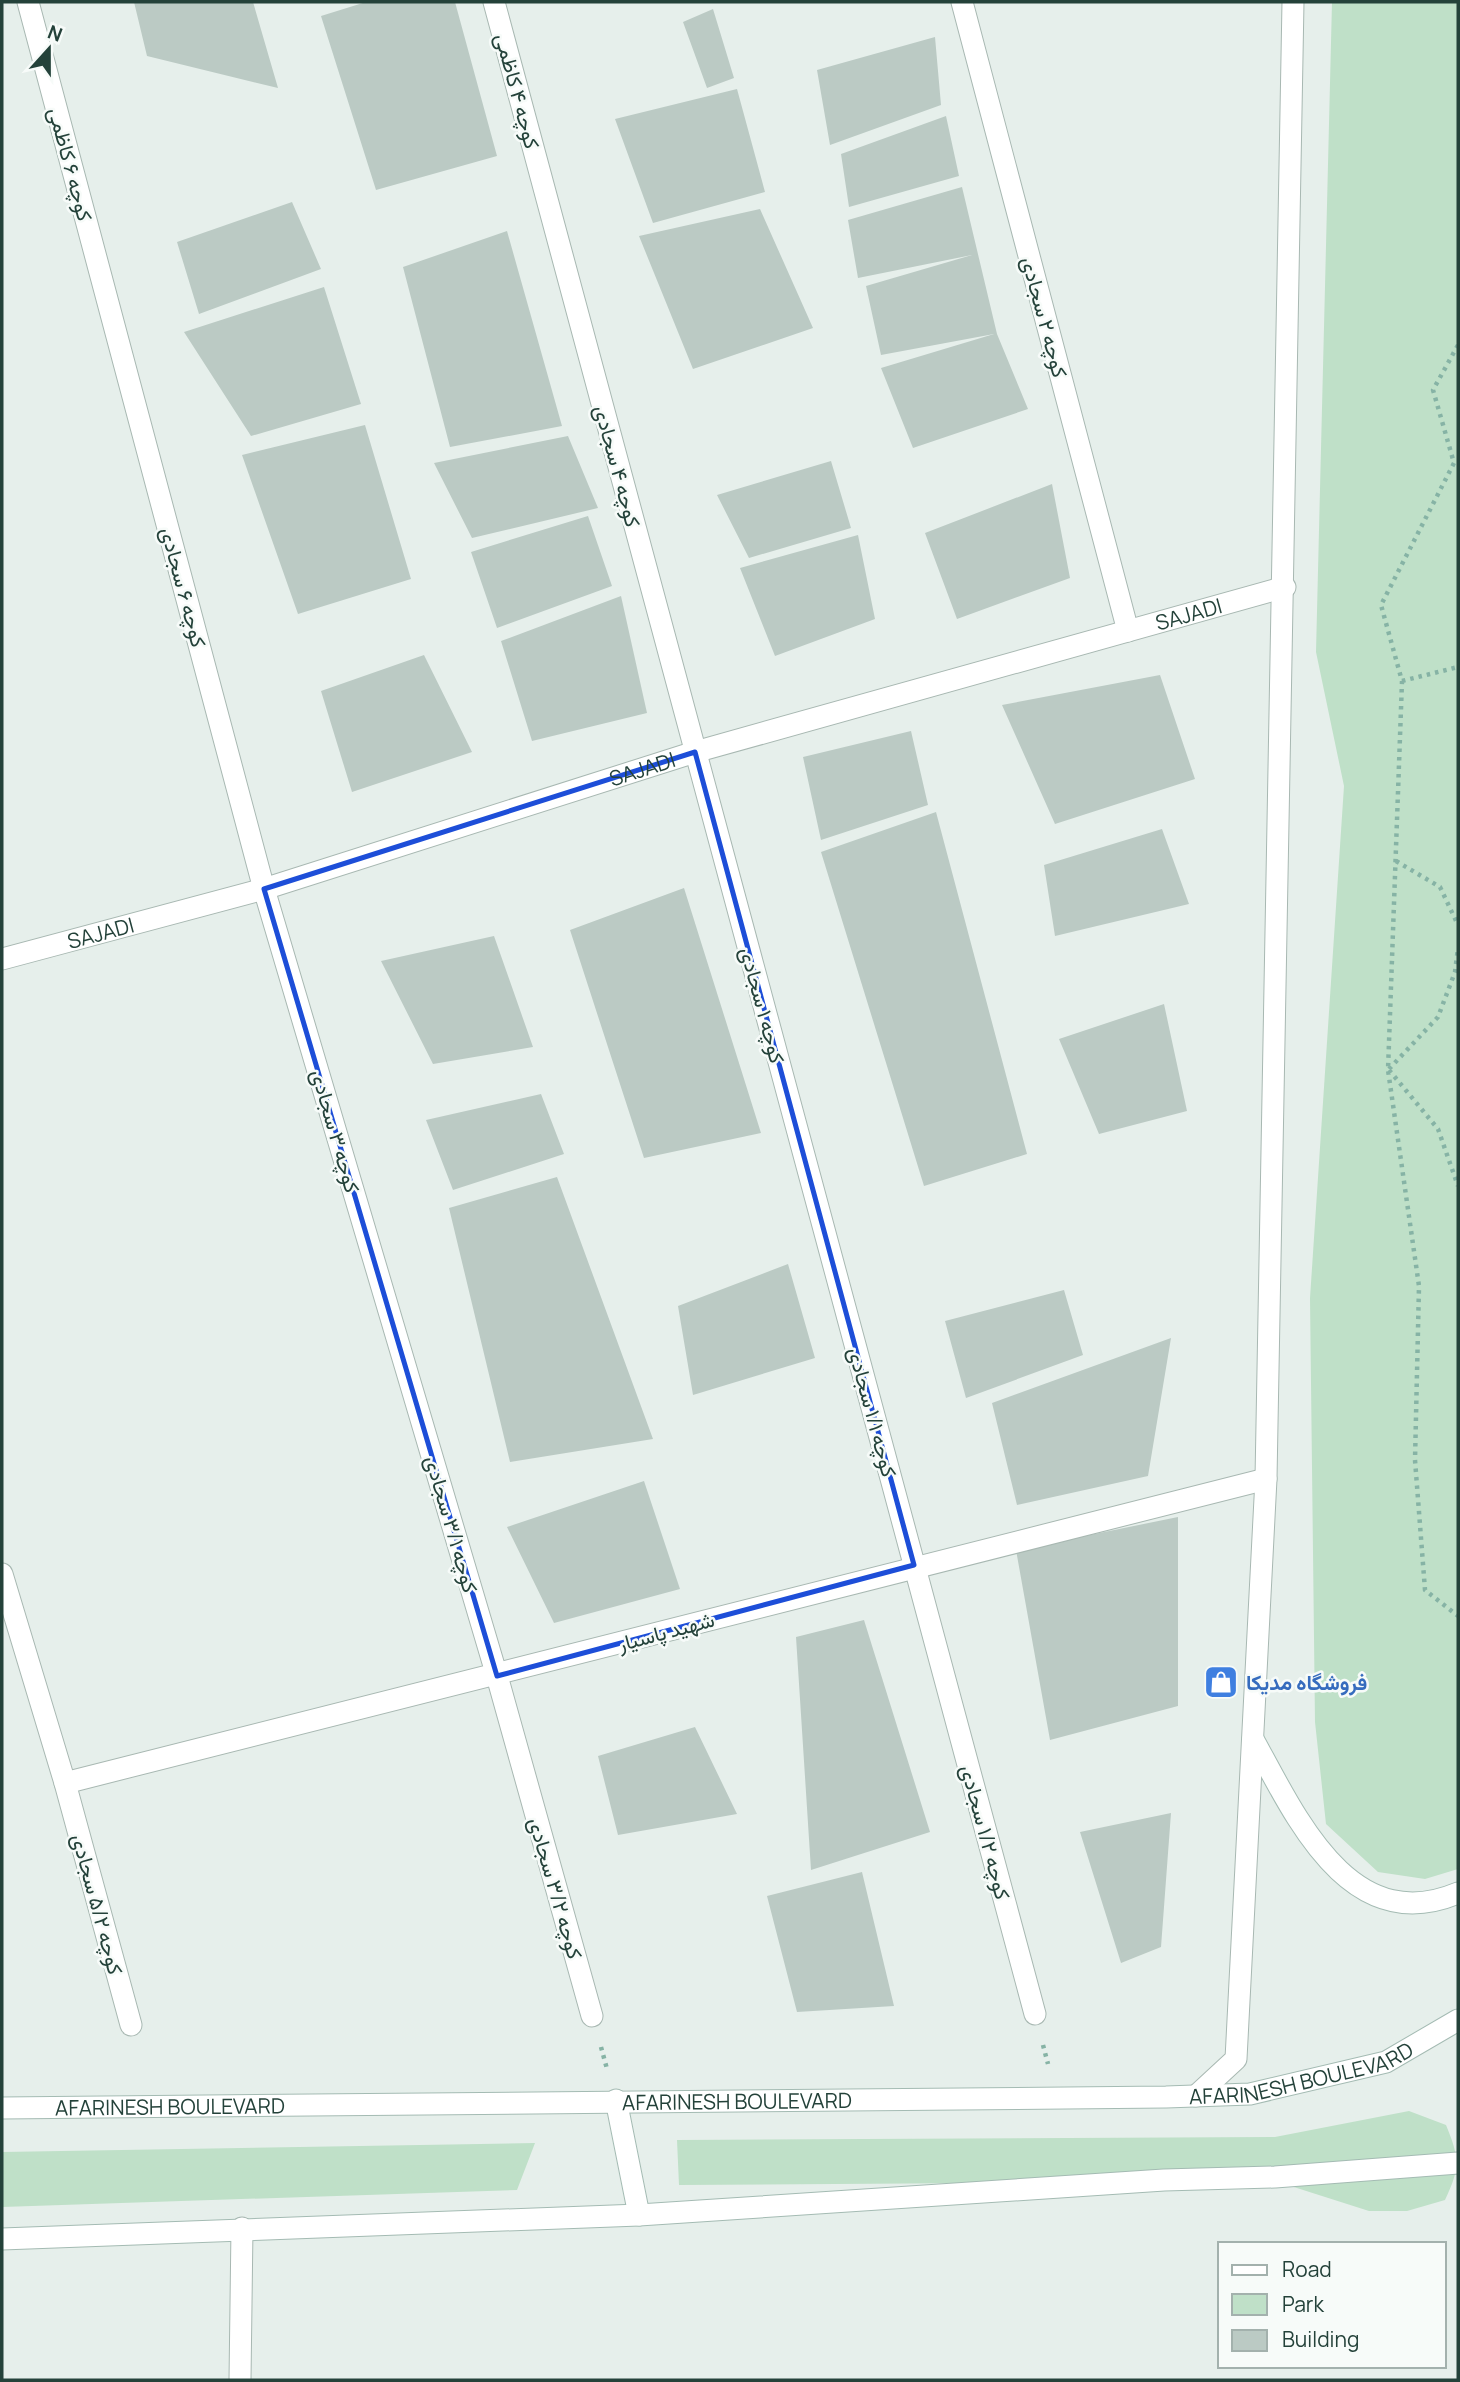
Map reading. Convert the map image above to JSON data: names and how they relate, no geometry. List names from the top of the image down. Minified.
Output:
{"streets":{"street":["کوچه ۴ کاظمی","کوچه ۶ کاظمی","کوچه ۲ سجادی","کوچه ۴ سجادی","کوچه ۶ سجادی","SAJADI","کوچه ۱ سجادی","کوچه ۳ سجادی","کوچه ۱/۱ سجادی","کوچه ۳/۱ سجادی","شهید پاسیار","کوچه ۱/۲ سجادی","کوچه ۳/۲ سجادی","کوچه ۵/۲ سجادی","AFARINESH BOULEVARD"]},"crossings":[["کوچه ۴ کاظمی","کوچه ۴ سجادی"],["کوچه ۶ کاظمی","کوچه ۶ سجادی"],["کوچه ۲ سجادی","SAJADI"],["کوچه ۴ سجادی","SAJADI"],["کوچه ۴ سجادی","کوچه ۱ سجادی"],["کوچه ۶ سجادی","SAJADI"],["کوچه ۶ سجادی","کوچه ۳ سجادی"],["SAJADI","کوچه ۱ سجادی"],["SAJADI","کوچه ۳ سجادی"],["کوچه ۱ سجادی","کوچه ۱/۱ سجادی"],["کوچه ۳ سجادی","کوچه ۳/۱ سجادی"],["کوچه ۱/۱ سجادی","شهید پاسیار"],["کوچه ۱/۱ سجادی","کوچه ۱/۲ سجادی"],["کوچه ۳/۱ سجادی","شهید پاسیار"],["کوچه ۳/۱ سجادی","کوچه ۳/۲ سجادی"],["شهید پاسیار","کوچه ۱/۲ سجادی"],["شهید پاسیار","کوچه ۳/۲ سجادی"],["شهید پاسیار","کوچه ۵/۲ سجادی"]],"places":{"shop":["فروشگاه مدیکا"]},"legend":["Road","Park","Building"],"north":"top"}
